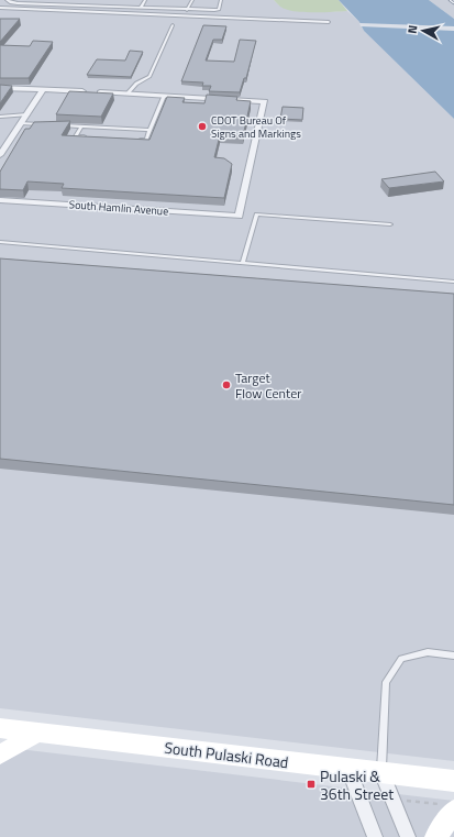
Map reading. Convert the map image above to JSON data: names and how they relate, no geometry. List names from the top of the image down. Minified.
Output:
{"streets":{"main road":["South Pulaski Road"],"street":["South Hamlin Avenue"]},"places":{"other":["CDOT Bureau Of Signs and Markings","Target Flow Center"],"transit":["Pulaski & 36th Street"]},"north":"left"}
